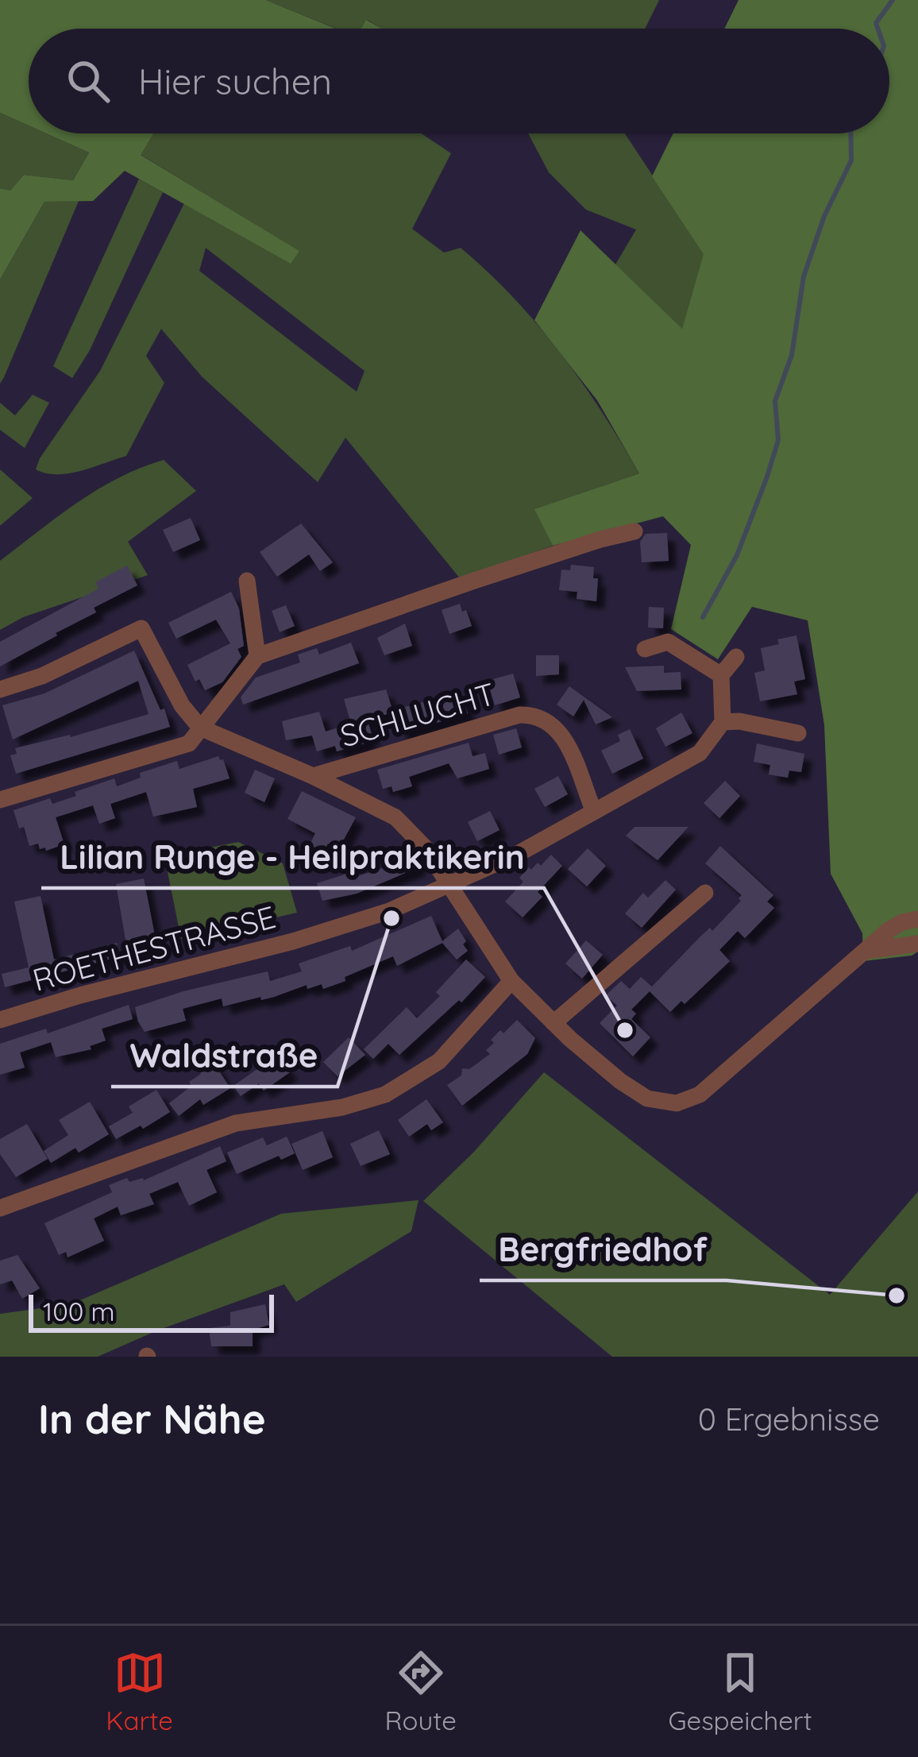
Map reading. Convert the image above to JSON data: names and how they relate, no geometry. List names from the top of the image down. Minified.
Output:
{"streets":{"street":["SCHLUCHT","ROETHESTRASSE"]},"crossings":[["SCHLUCHT","ROETHESTRASSE"]],"places":["Waldstraße","Lilian Runge - Heilpraktikerin","Bergfriedhof"],"scale_bar":"100 m","page":{"search":"Hier suchen","scale":"100 m","heading":["In der Nähe","0 Ergebnisse"],"nav":["Karte","Route","Gespeichert"]}}
